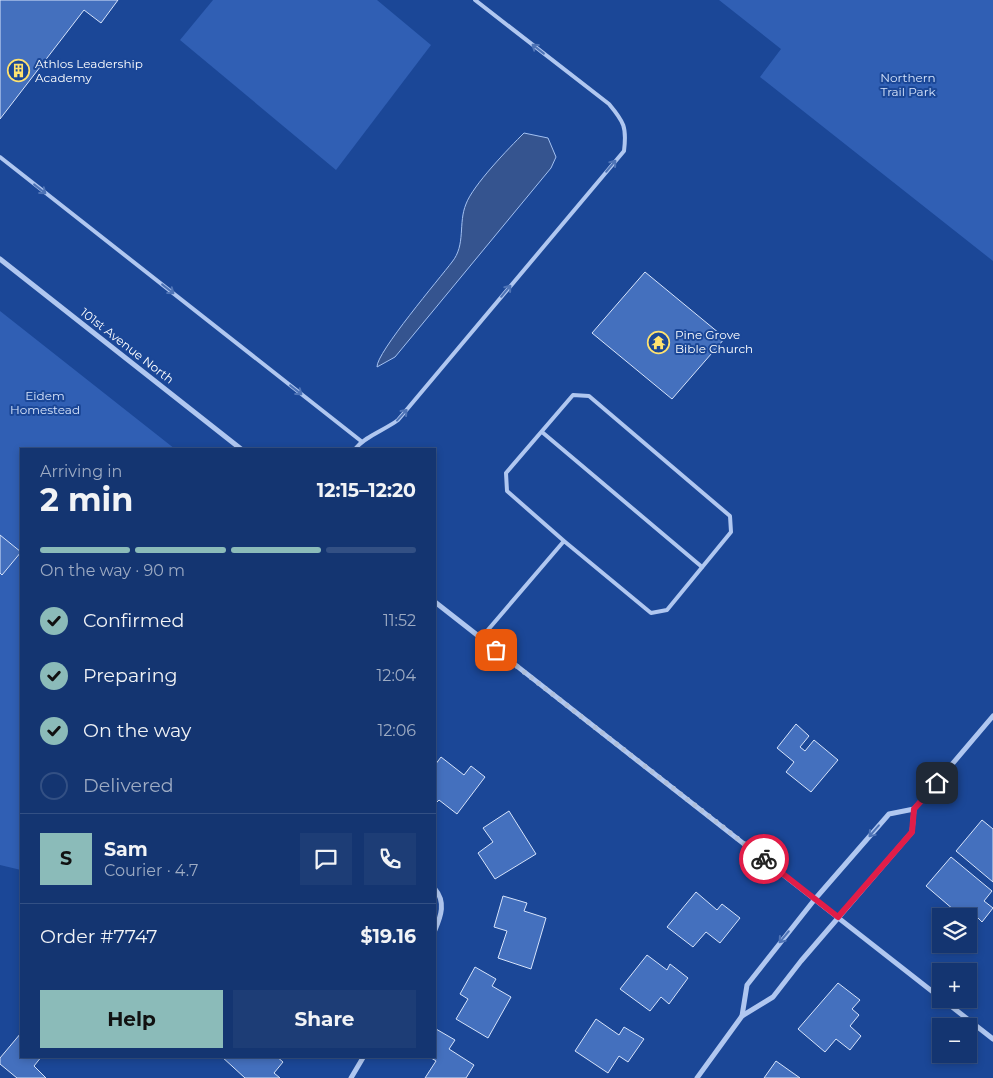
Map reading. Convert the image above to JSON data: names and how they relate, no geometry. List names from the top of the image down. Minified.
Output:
{"streets":{"street":["101st Avenue North"]},"parks":["Northern Trail Park","Eidem Homestead"],"places":{"building":["Athlos Leadership Academy"],"temple":["Pine Grove Bible Church"]},"page":{"heading":["2 min","Arriving in","12:15–12:20"],"panel":["Sam","Courier · 4.7","Order #7747","$19.16"],"bar":"On the way · 90 m","list":[["Confirmed","11:52"],["Preparing","12:04"],["On the way","12:06"],"Delivered"],"round":"S","map_buttons":["+","−"],"buttons":["Help","Share"]}}
